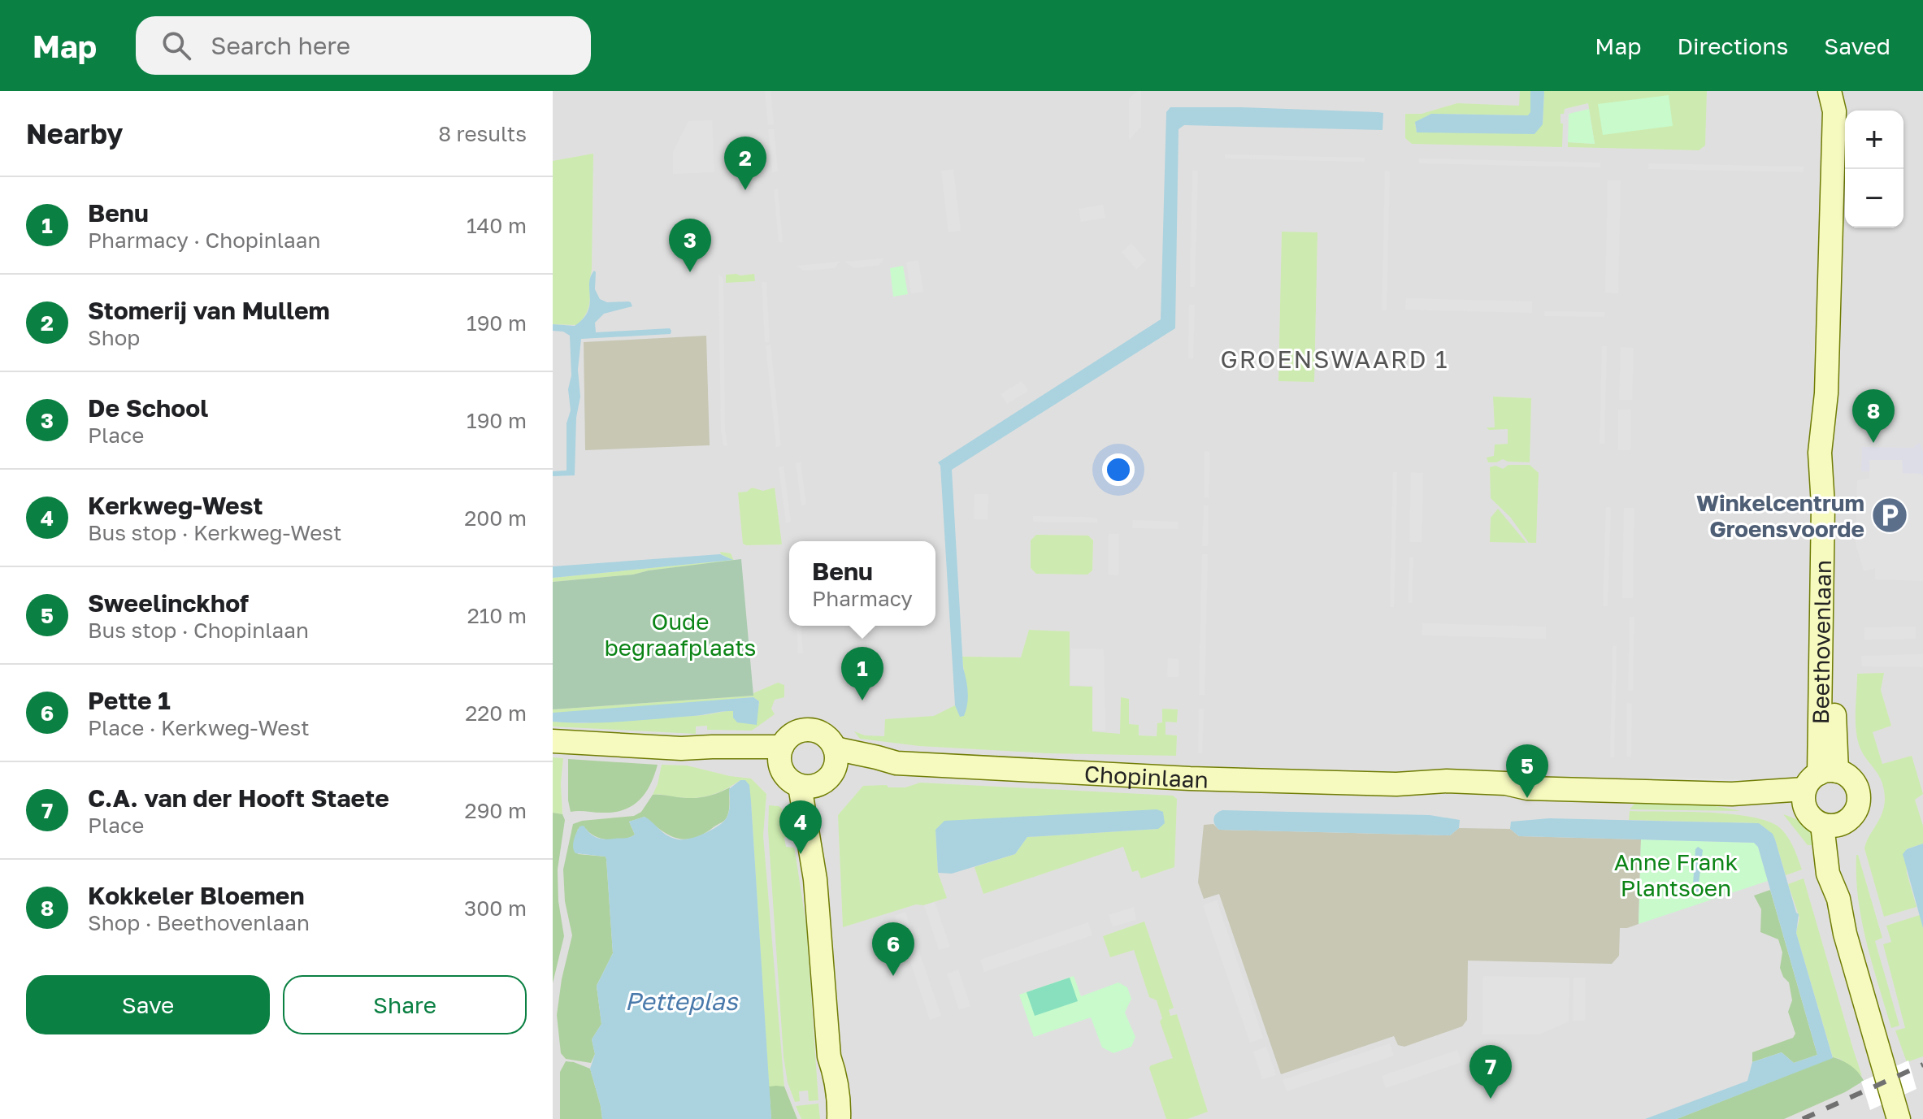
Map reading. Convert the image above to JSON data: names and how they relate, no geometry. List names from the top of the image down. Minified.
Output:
{"streets":{"main road":["Beethovenlaan","Chopinlaan"]},"crossings":[["Beethovenlaan","Chopinlaan"]],"districts":["GROENSWAARD 1"],"water":["Petteplas"],"parks":["Oude begraafplaats","Anne Frank Plantsoen"],"places":{"parking":["Winkelcentrum Groensvoorde"]},"page":{"header":"Map","search":"Search here","nav":["Map","Directions","Saved"],"heading":["Nearby","8 results"],"map_buttons":["+","−"],"pins":["2","3","8","1","5","4","6","7"],"list":[{"mark":"1","name":"Benu","note":"Pharmacy · Chopinlaan","value":"140 m"},{"mark":"2","name":"Stomerij van Mullem","note":"Shop","value":"190 m"},{"mark":"3","name":"De School","note":"Place","value":"190 m"},{"mark":"4","name":"Kerkweg-West","note":"Bus stop · Kerkweg-West","value":"200 m"},{"mark":"5","name":"Sweelinckhof","note":"Bus stop · Chopinlaan","value":"210 m"},{"mark":"6","name":"Pette 1","note":"Place · Kerkweg-West","value":"220 m"},{"mark":"7","name":"C.A. van der Hooft Staete","note":"Place","value":"290 m"},{"mark":"8","name":"Kokkeler Bloemen","note":"Shop · Beethovenlaan","value":"300 m"}],"popup":["Benu","Pharmacy"],"buttons":["Save","Share"]}}
